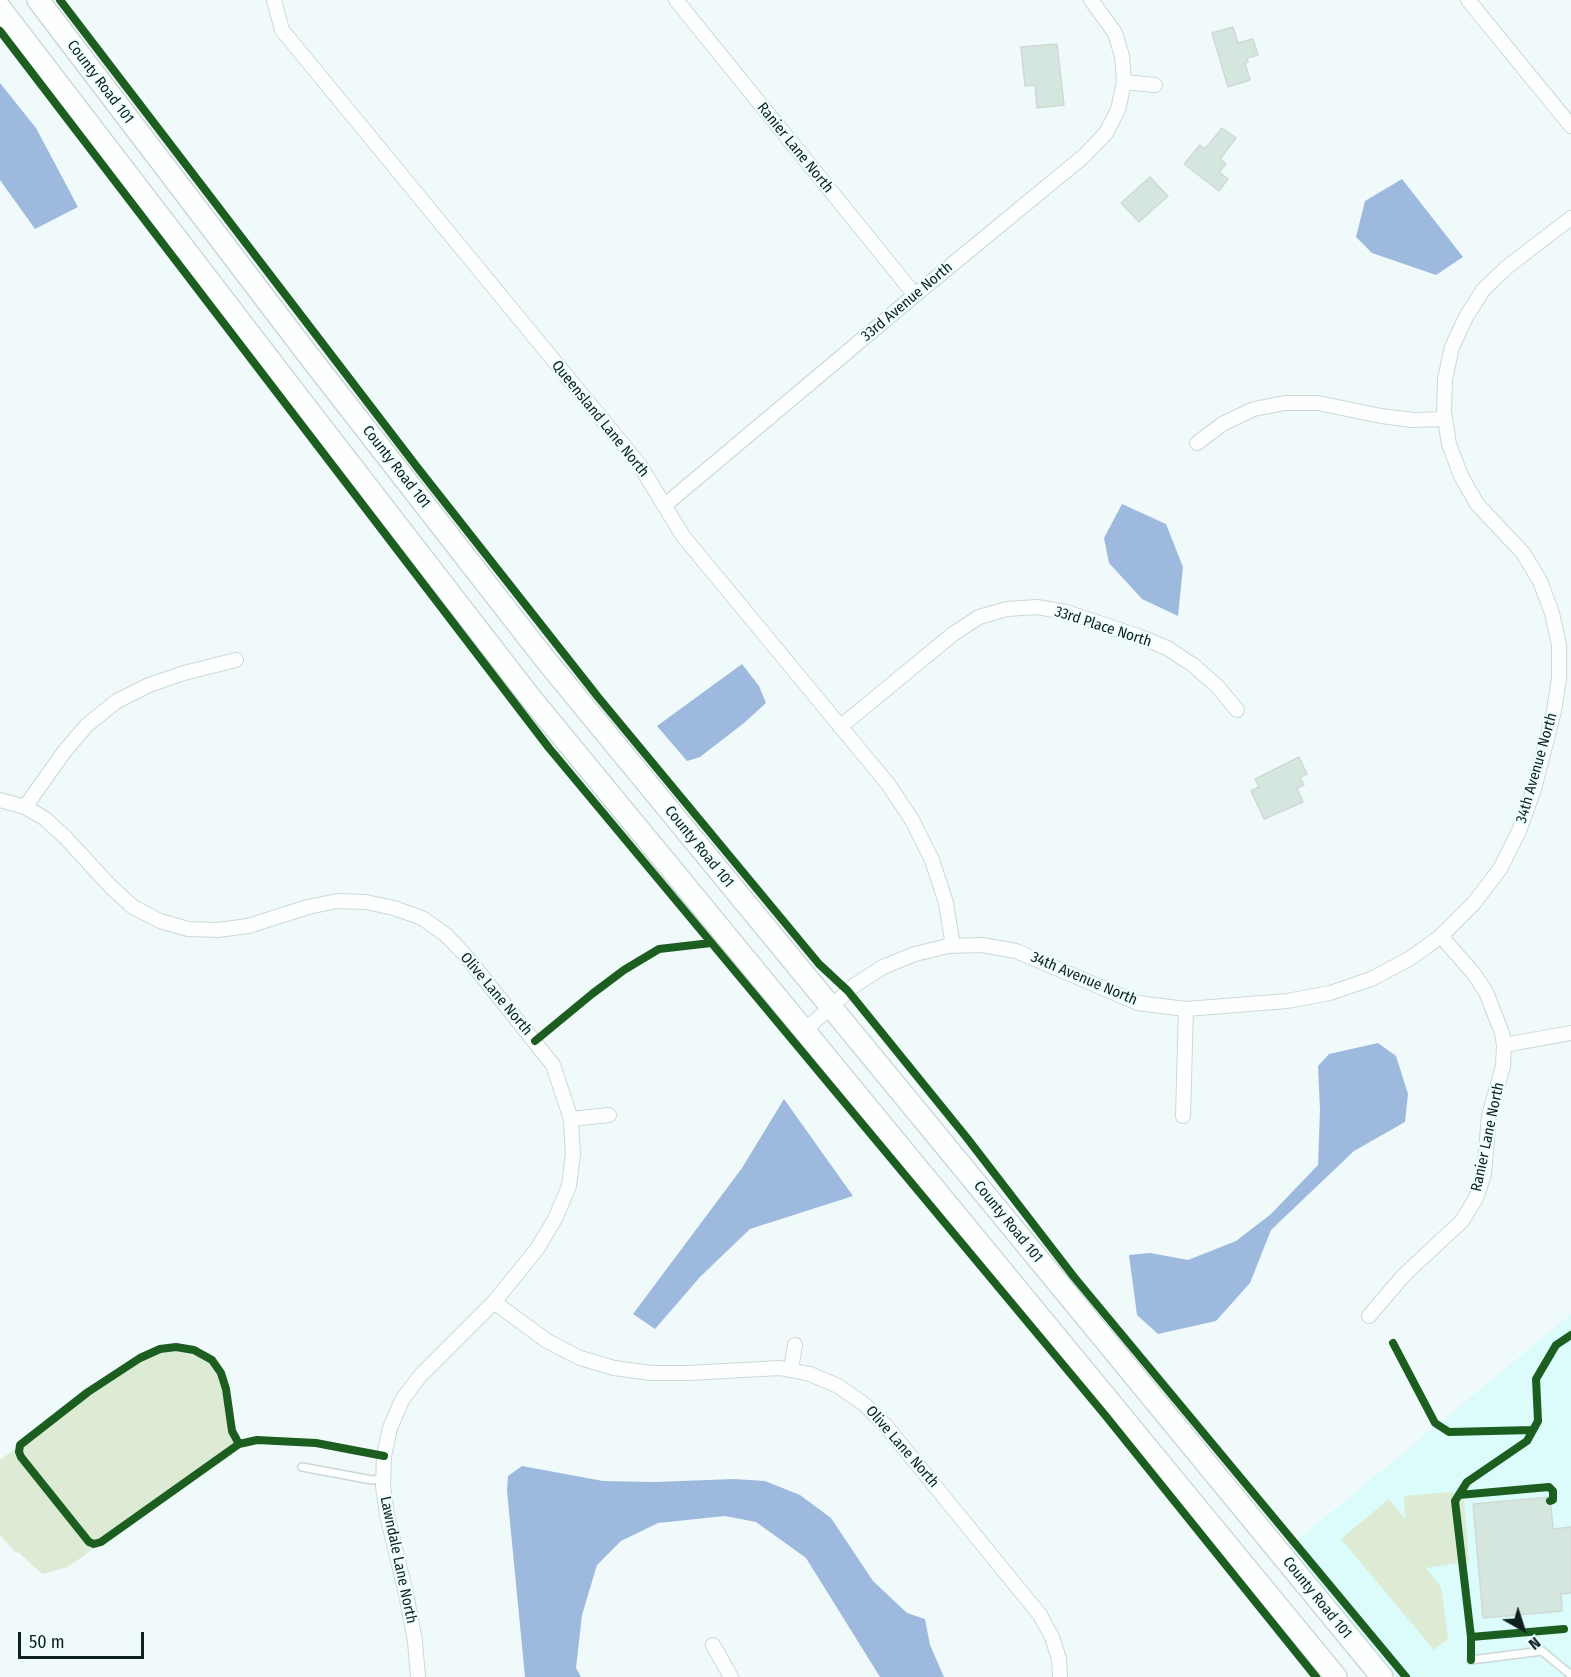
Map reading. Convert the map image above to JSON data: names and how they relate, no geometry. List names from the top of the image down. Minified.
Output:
{"streets":{"main road":["County Road 101"],"street":["Ranier Lane North","33rd Avenue North","Queensland Lane North","33rd Place North","34th Avenue North","Olive Lane North","Lawndale Lane North"]},"crossings":[["County Road 101","34th Avenue North"],["Ranier Lane North","33rd Avenue North"],["Ranier Lane North","34th Avenue North"],["33rd Avenue North","Queensland Lane North"],["Queensland Lane North","33rd Place North"],["Queensland Lane North","34th Avenue North"],["Olive Lane North","Lawndale Lane North"]],"scale_bar":"50 m","north":"bottom right"}
